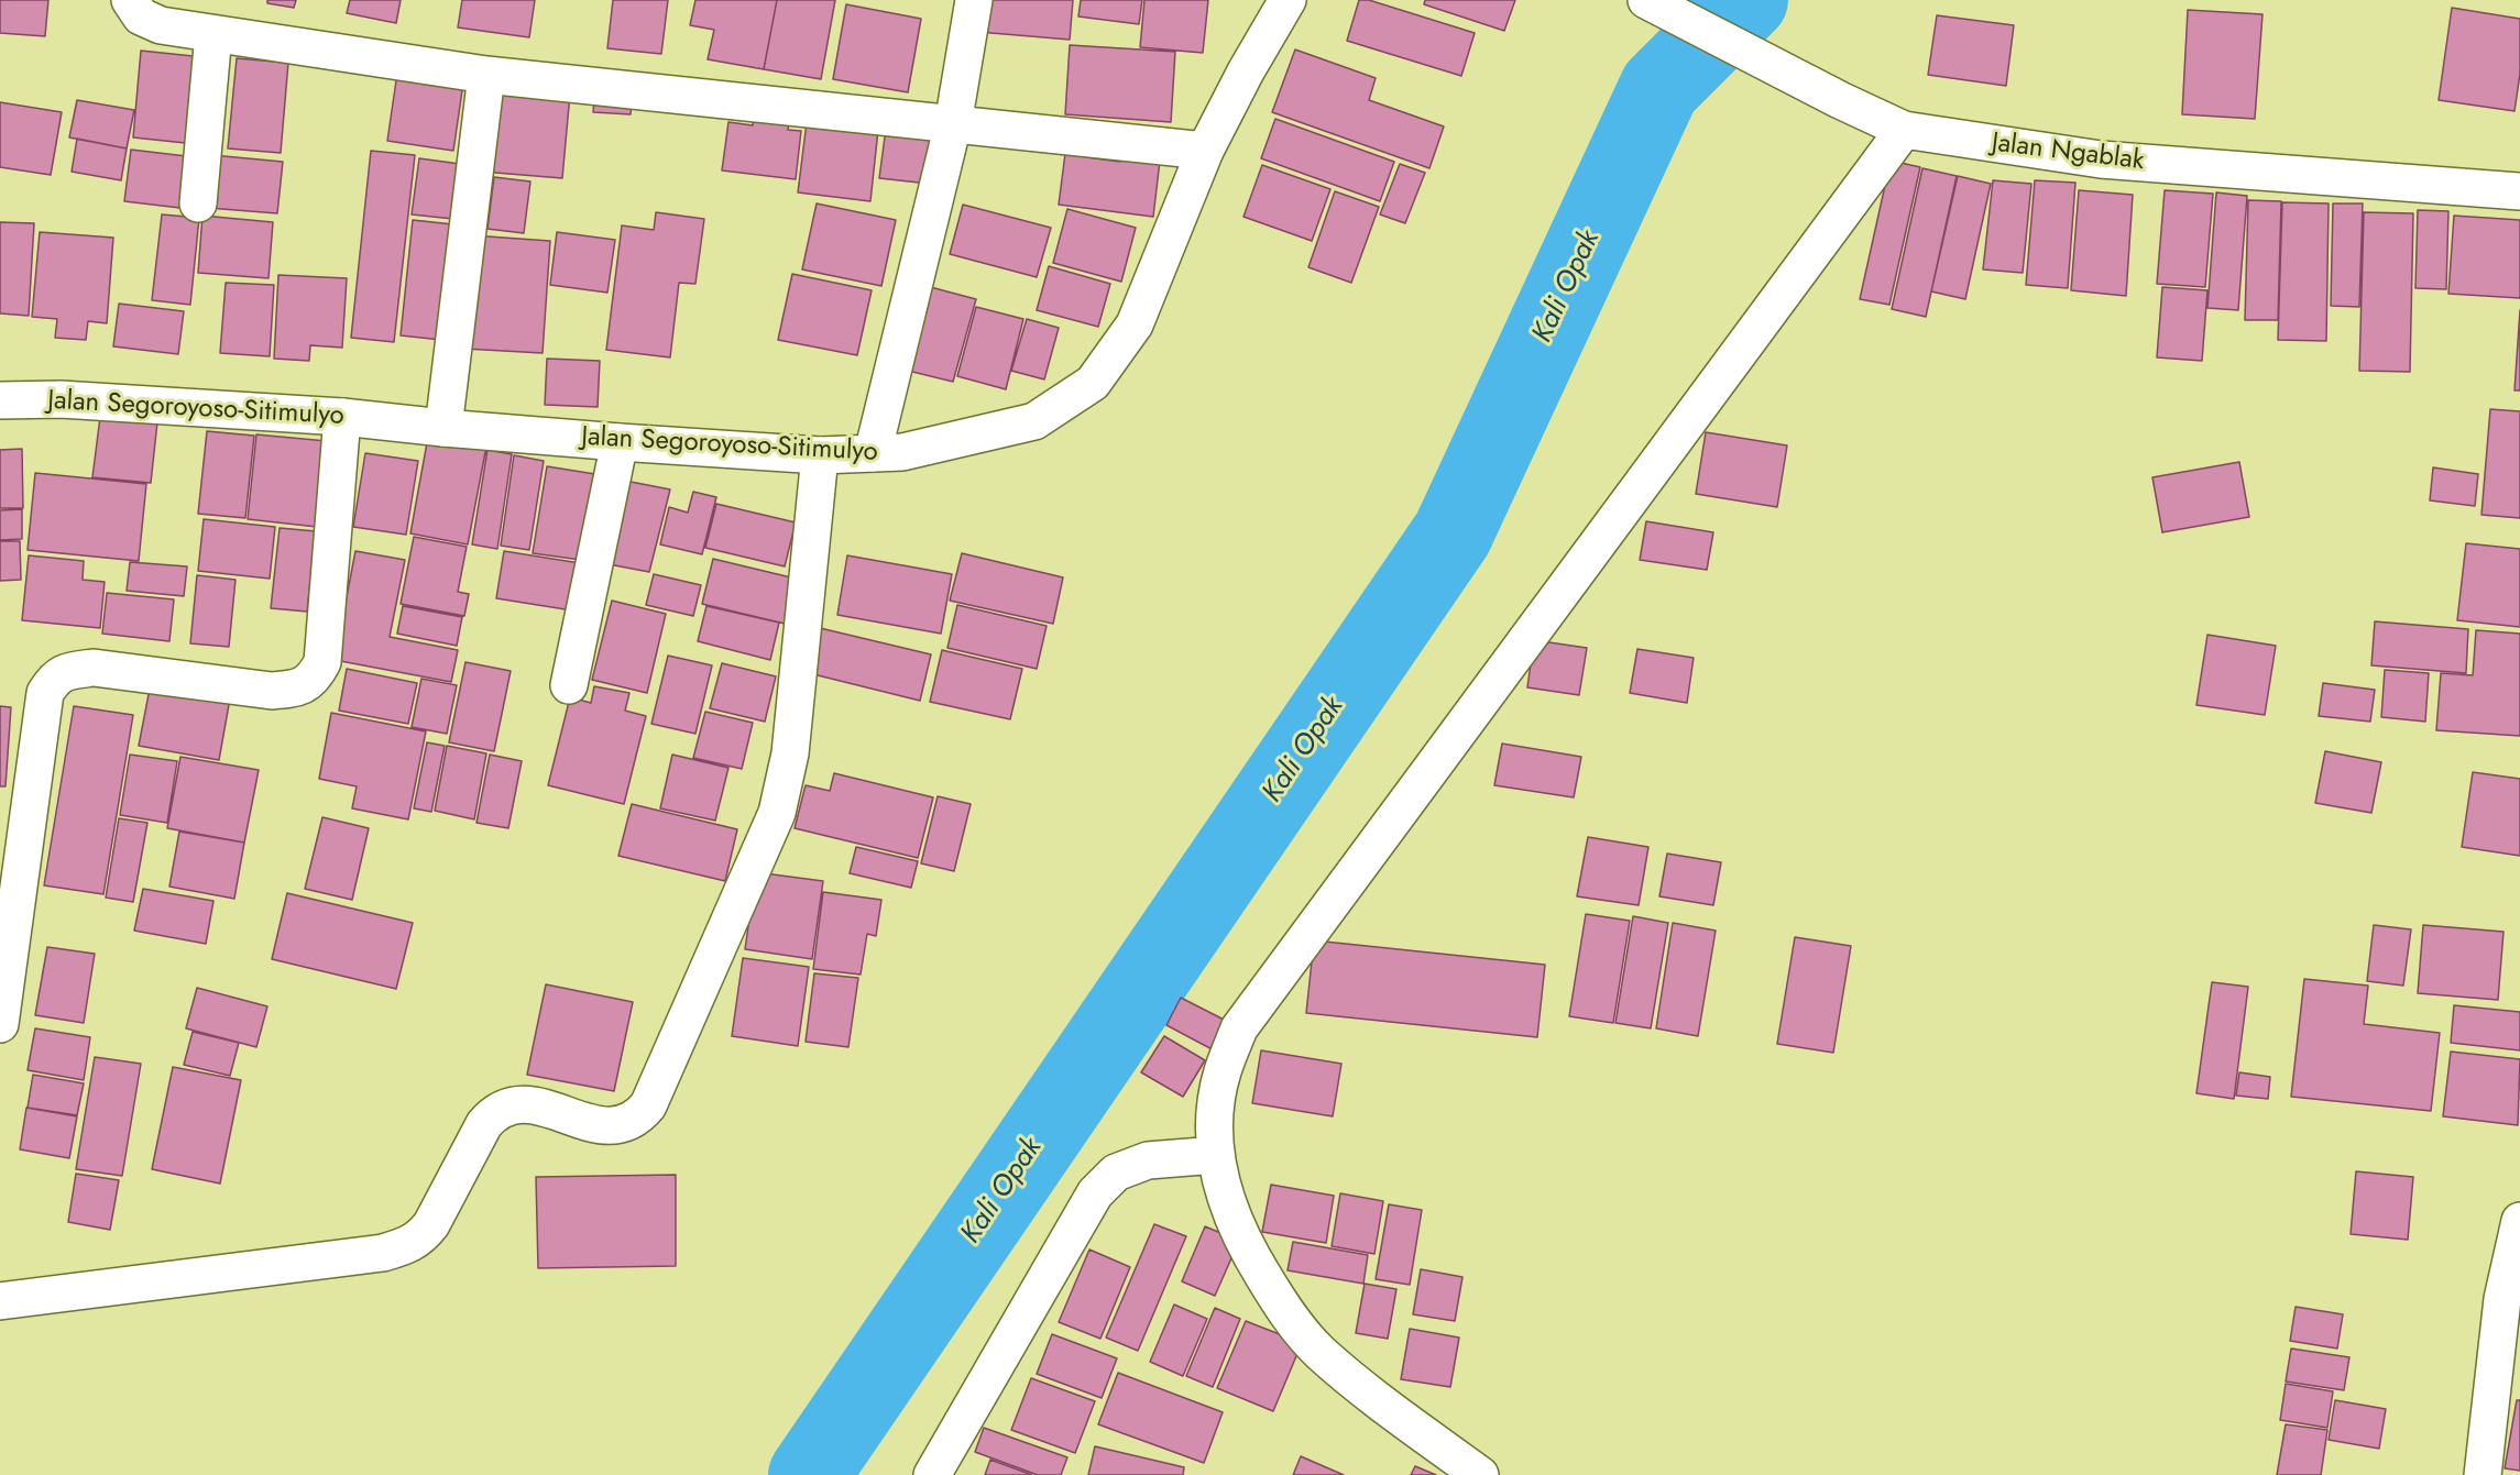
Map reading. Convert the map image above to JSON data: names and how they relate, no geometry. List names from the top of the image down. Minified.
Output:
{"streets":{"street":["Jalan Ngablak","Jalan Segoroyoso-Sitimulyo"]},"water":["Kali Opak"]}
